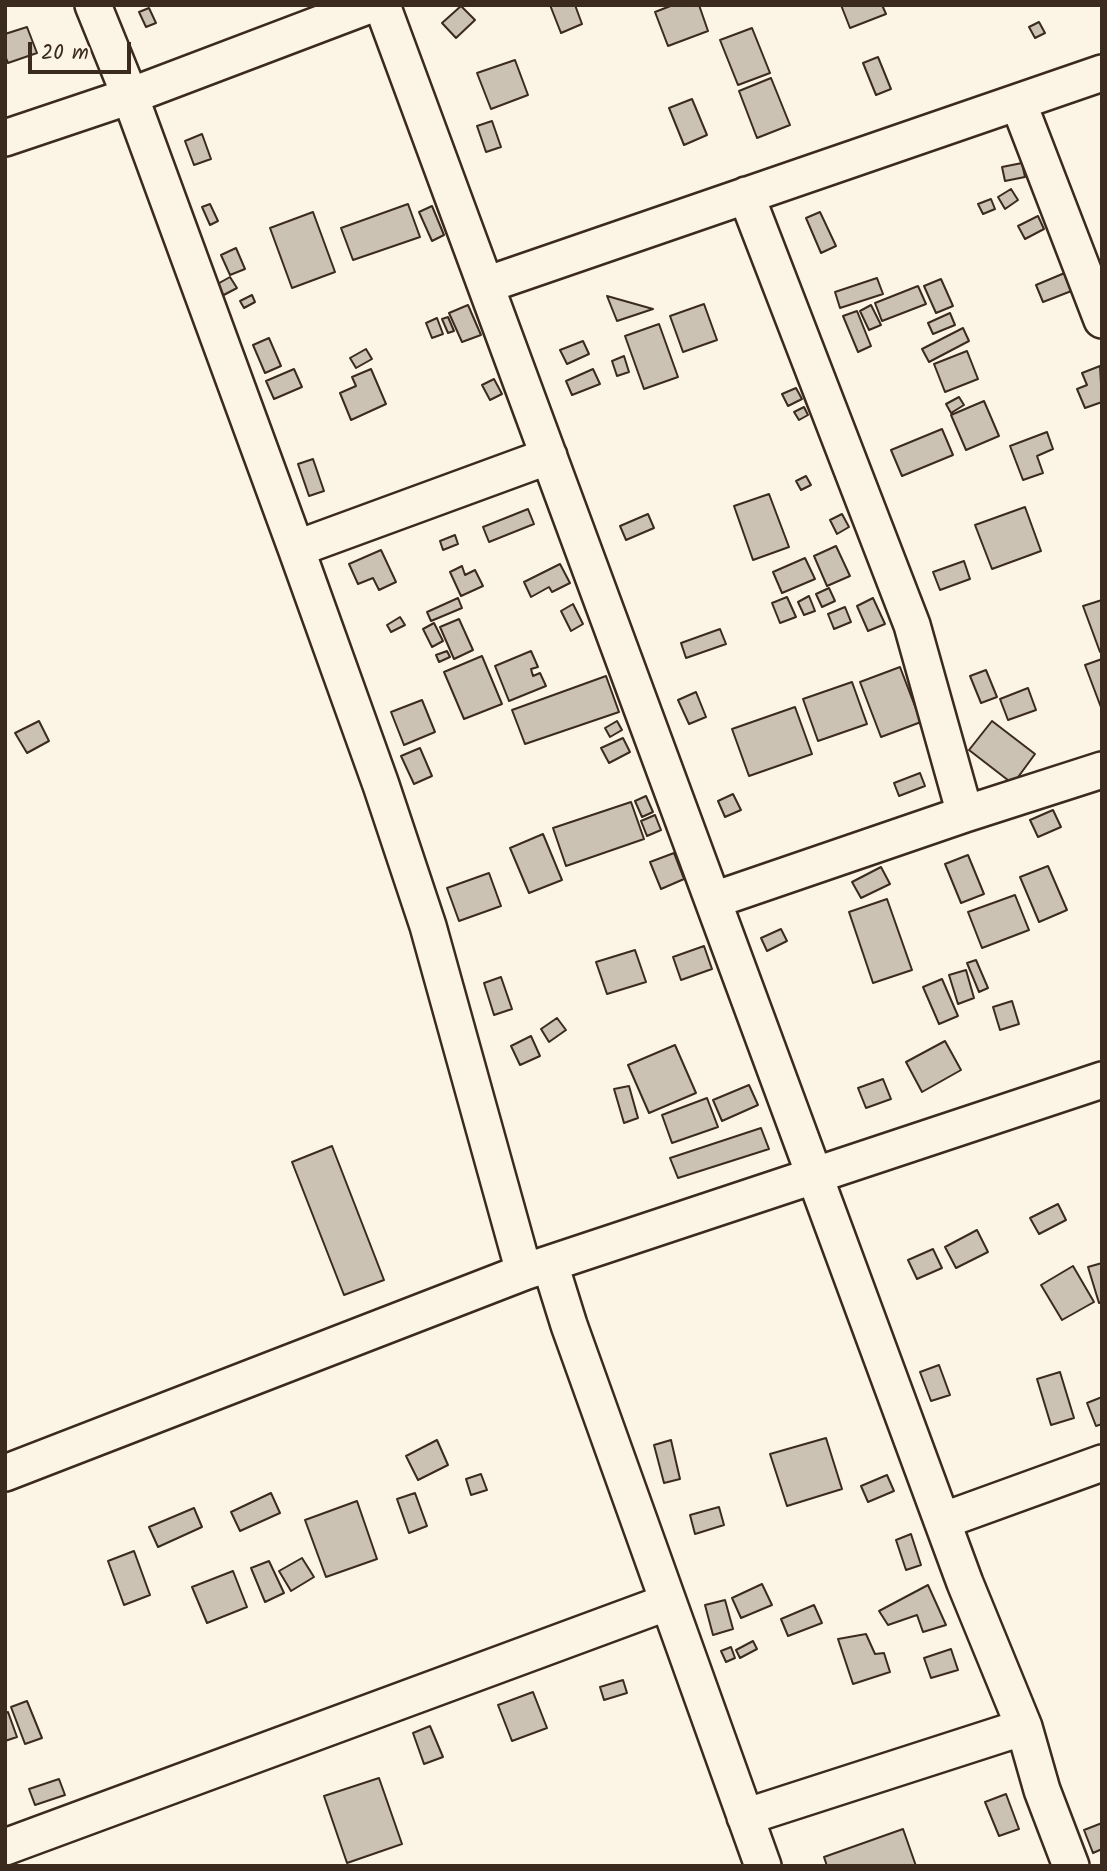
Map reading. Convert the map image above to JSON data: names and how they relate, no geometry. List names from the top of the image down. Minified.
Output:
{"scale_bar":"20 m"}
